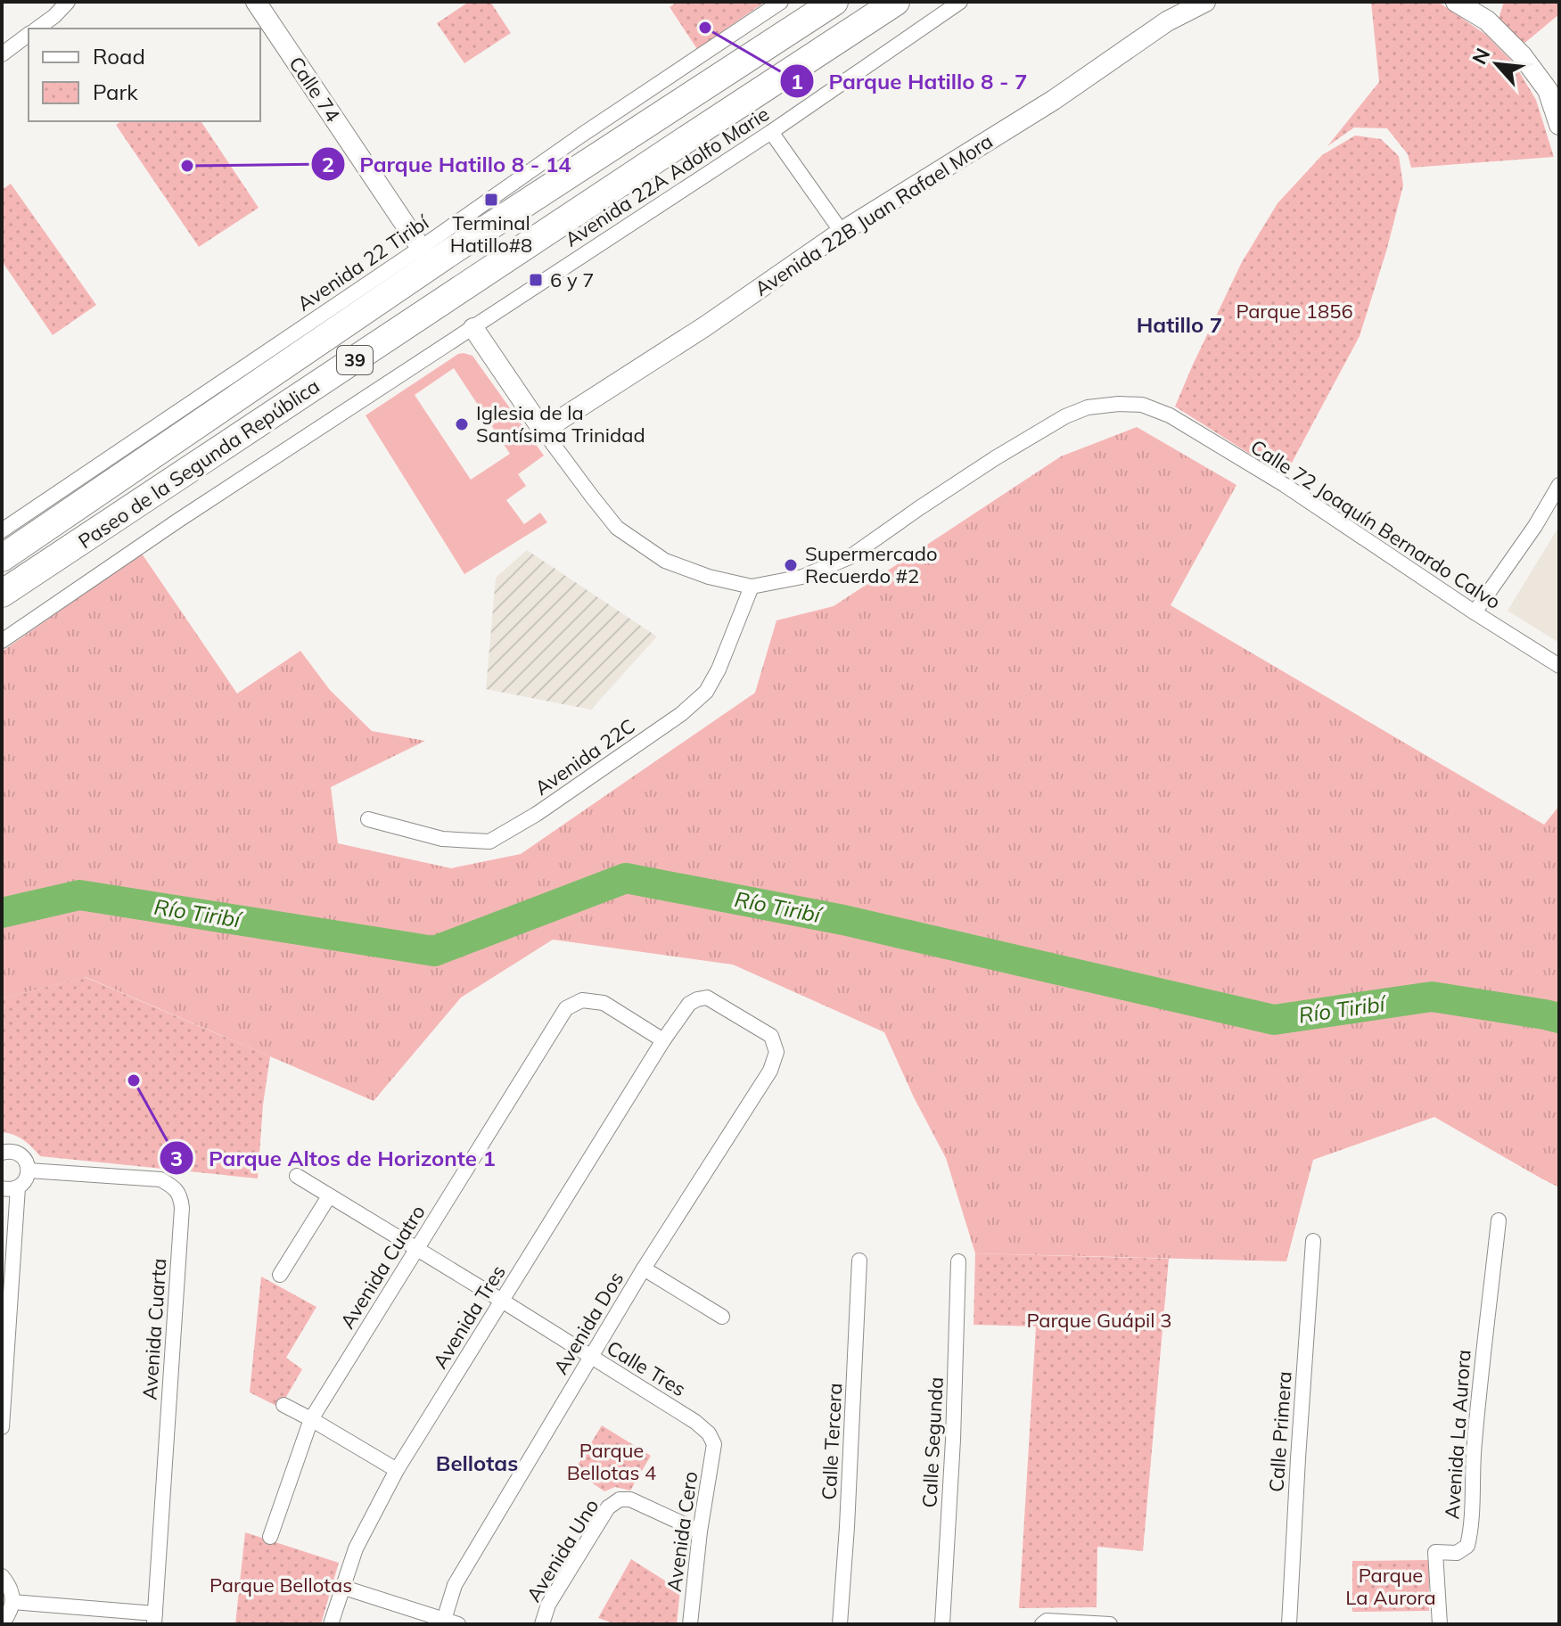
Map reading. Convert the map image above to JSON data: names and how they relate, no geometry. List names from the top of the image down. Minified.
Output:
{"streets":{"highway":["39","Paseo de la Segunda República"],"street":["Calle 74","Avenida 22A Adolfo Marie","Avenida 22B Juan Rafael Mora","Avenida 22 Tiribí","Calle 72 Joaquín Bernardo Calvo","Avenida 22C","Avenida Cuatro","Avenida Tres","Avenida Dos","Avenida Cuarta","Calle Tres","Calle Primera","Avenida La Aurora","Calle Tercera","Calle Segunda","Avenida Cero","Avenida Uno"]},"crossings":[["Calle 74","Avenida 22 Tiribí"],["Calle 72 Joaquín Bernardo Calvo","Avenida 22C"],["Avenida Cuatro","Avenida Tres"],["Avenida Cuatro","Calle Tres"],["Avenida Tres","Avenida Dos"],["Avenida Tres","Calle Tres"],["Avenida Dos","Calle Tres"],["Calle Tres","Avenida Cero"],["Avenida Cero","Avenida Uno"]],"districts":["Hatillo 7","Bellotas"],"water":["Río Tiribí"],"parks":["Parque 1856","Parque Guápil 3","Parque Bellotas 4","Parque La Aurora","Parque Bellotas"],"places":{"other":["Parque Hatillo 8 - 7","Parque Hatillo 8 - 14","Iglesia de la Santísima Trinidad","Supermercado Recuerdo #2","Parque Altos de Horizonte 1"],"transit":["Terminal Hatillo#8","6 y 7"]},"legend":["Road","Park"],"north":"top left"}
